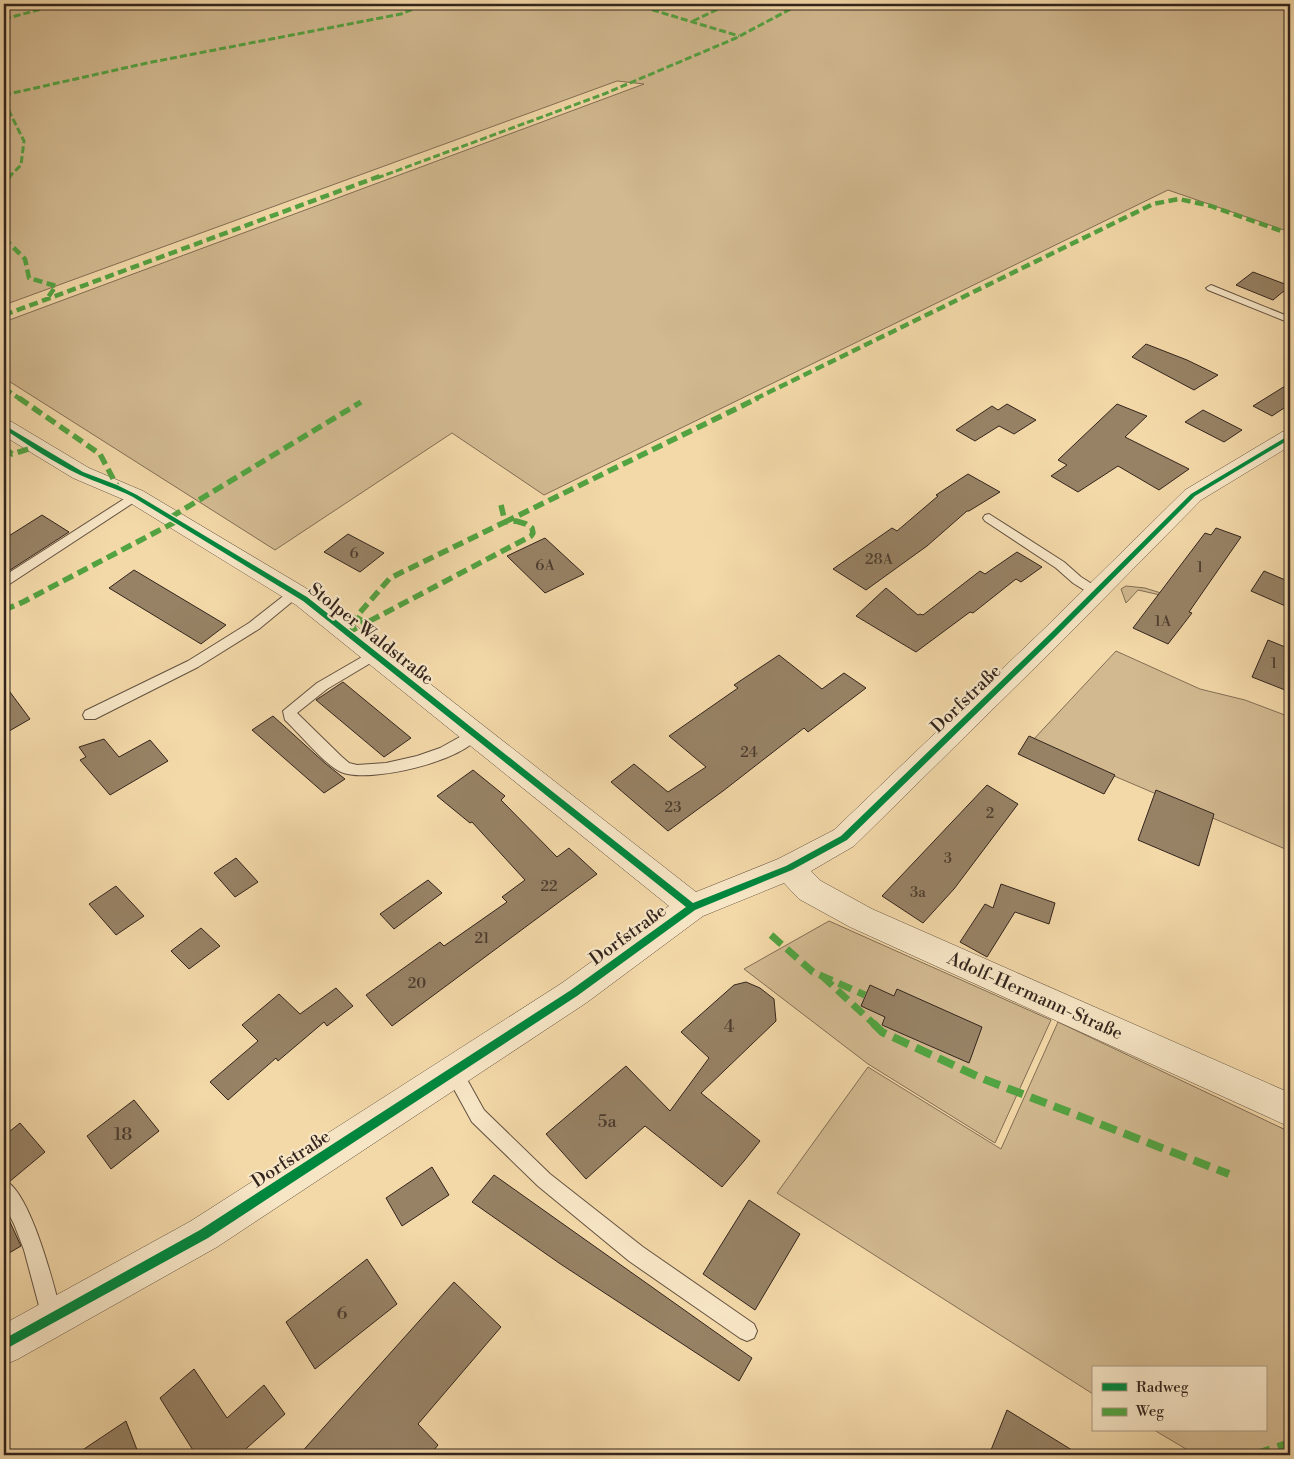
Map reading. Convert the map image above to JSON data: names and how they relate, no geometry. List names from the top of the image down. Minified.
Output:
{"streets":{"street":["Stolper Waldstraße","Dorfstraße","Adolf-Hermann-Straße"]},"crossings":[["Stolper Waldstraße","Dorfstraße"],["Dorfstraße","Adolf-Hermann-Straße"]],"house_numbers":["6","28A","6A","1","1A","1","24","23","2","3","22","3a","21","20","4","5a","18","6"],"legend":["Radweg","Weg"]}
